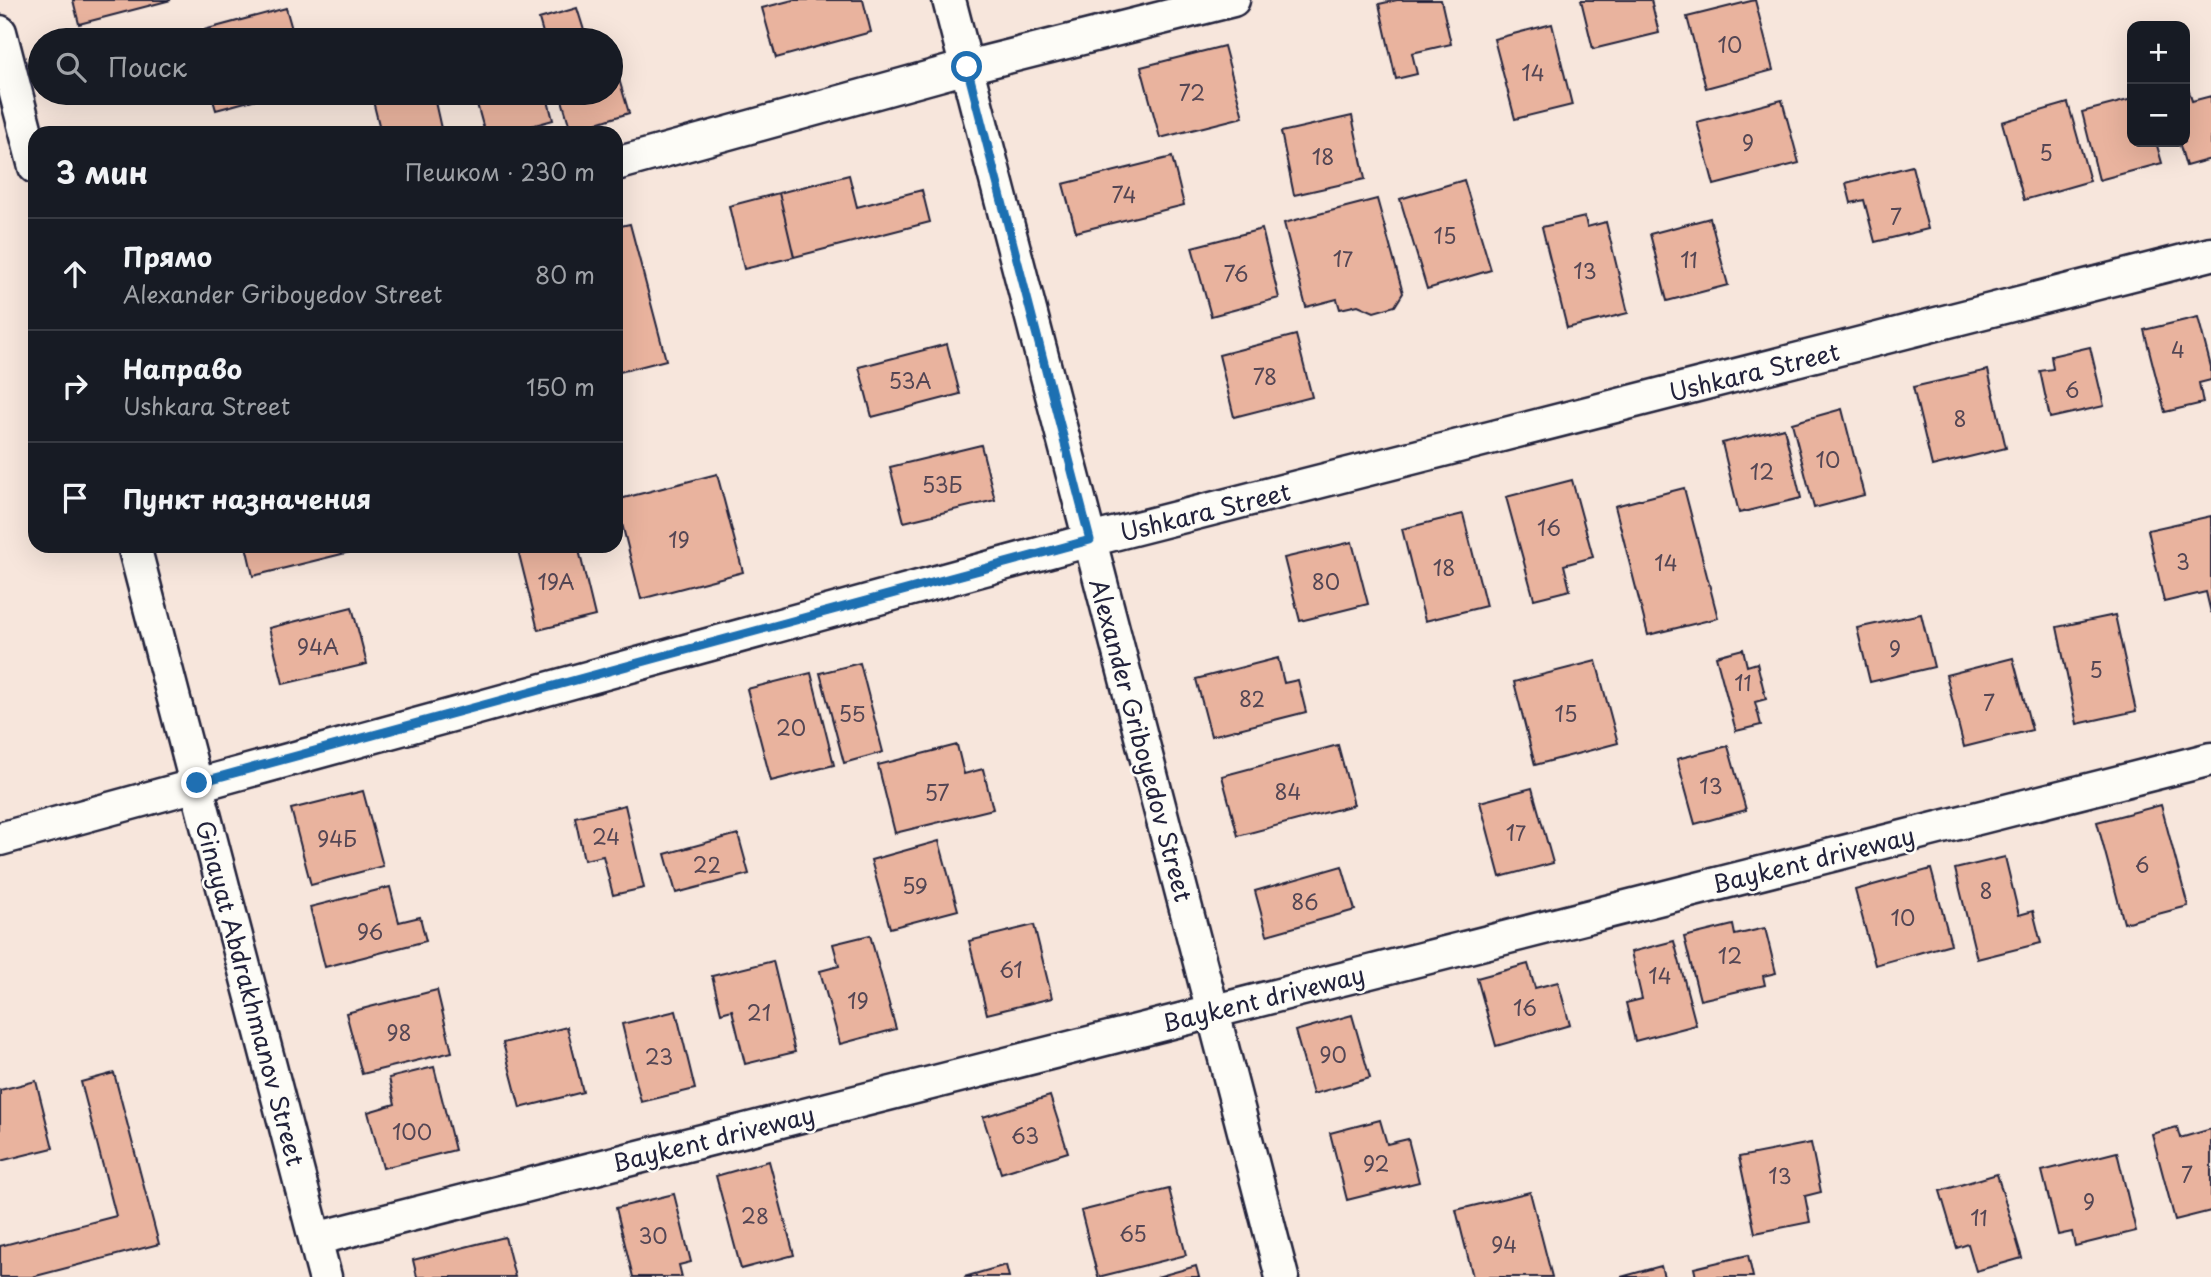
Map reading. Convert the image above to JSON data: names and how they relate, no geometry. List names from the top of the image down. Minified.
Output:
{"streets":{"street":["Ushkara Street","Alexander Griboyedov Street","Baykent driveway","Ginayat Abdrakhmanov Street"]},"crossings":[["Ushkara Street","Alexander Griboyedov Street"],["Ushkara Street","Ginayat Abdrakhmanov Street"],["Alexander Griboyedov Street","Baykent driveway"],["Baykent driveway","Ginayat Abdrakhmanov Street"]],"house_numbers":["10","14","72","9","5","18","74","7","15","17","11","13","76","4","78","53А","6","8","10","12","53Б","16","19","3","14","18","19А","80","94А","9","5","11","82","7","55","15","20","13","84","57","17","24","94Б","22","6","59","8","86","10","96","12","61","14","19","16","21","98","90","23","100","63","92","7","13","9","28","11","65","30","94"],"page":{"map_buttons":["+","−"],"search":"Поиск","heading":["3 мин","Пешком · 230 m"],"list":[["Прямо","Alexander Griboyedov Street","80 m"],["Направо","Ushkara Street","150 m"],"Пункт назначения"]}}
